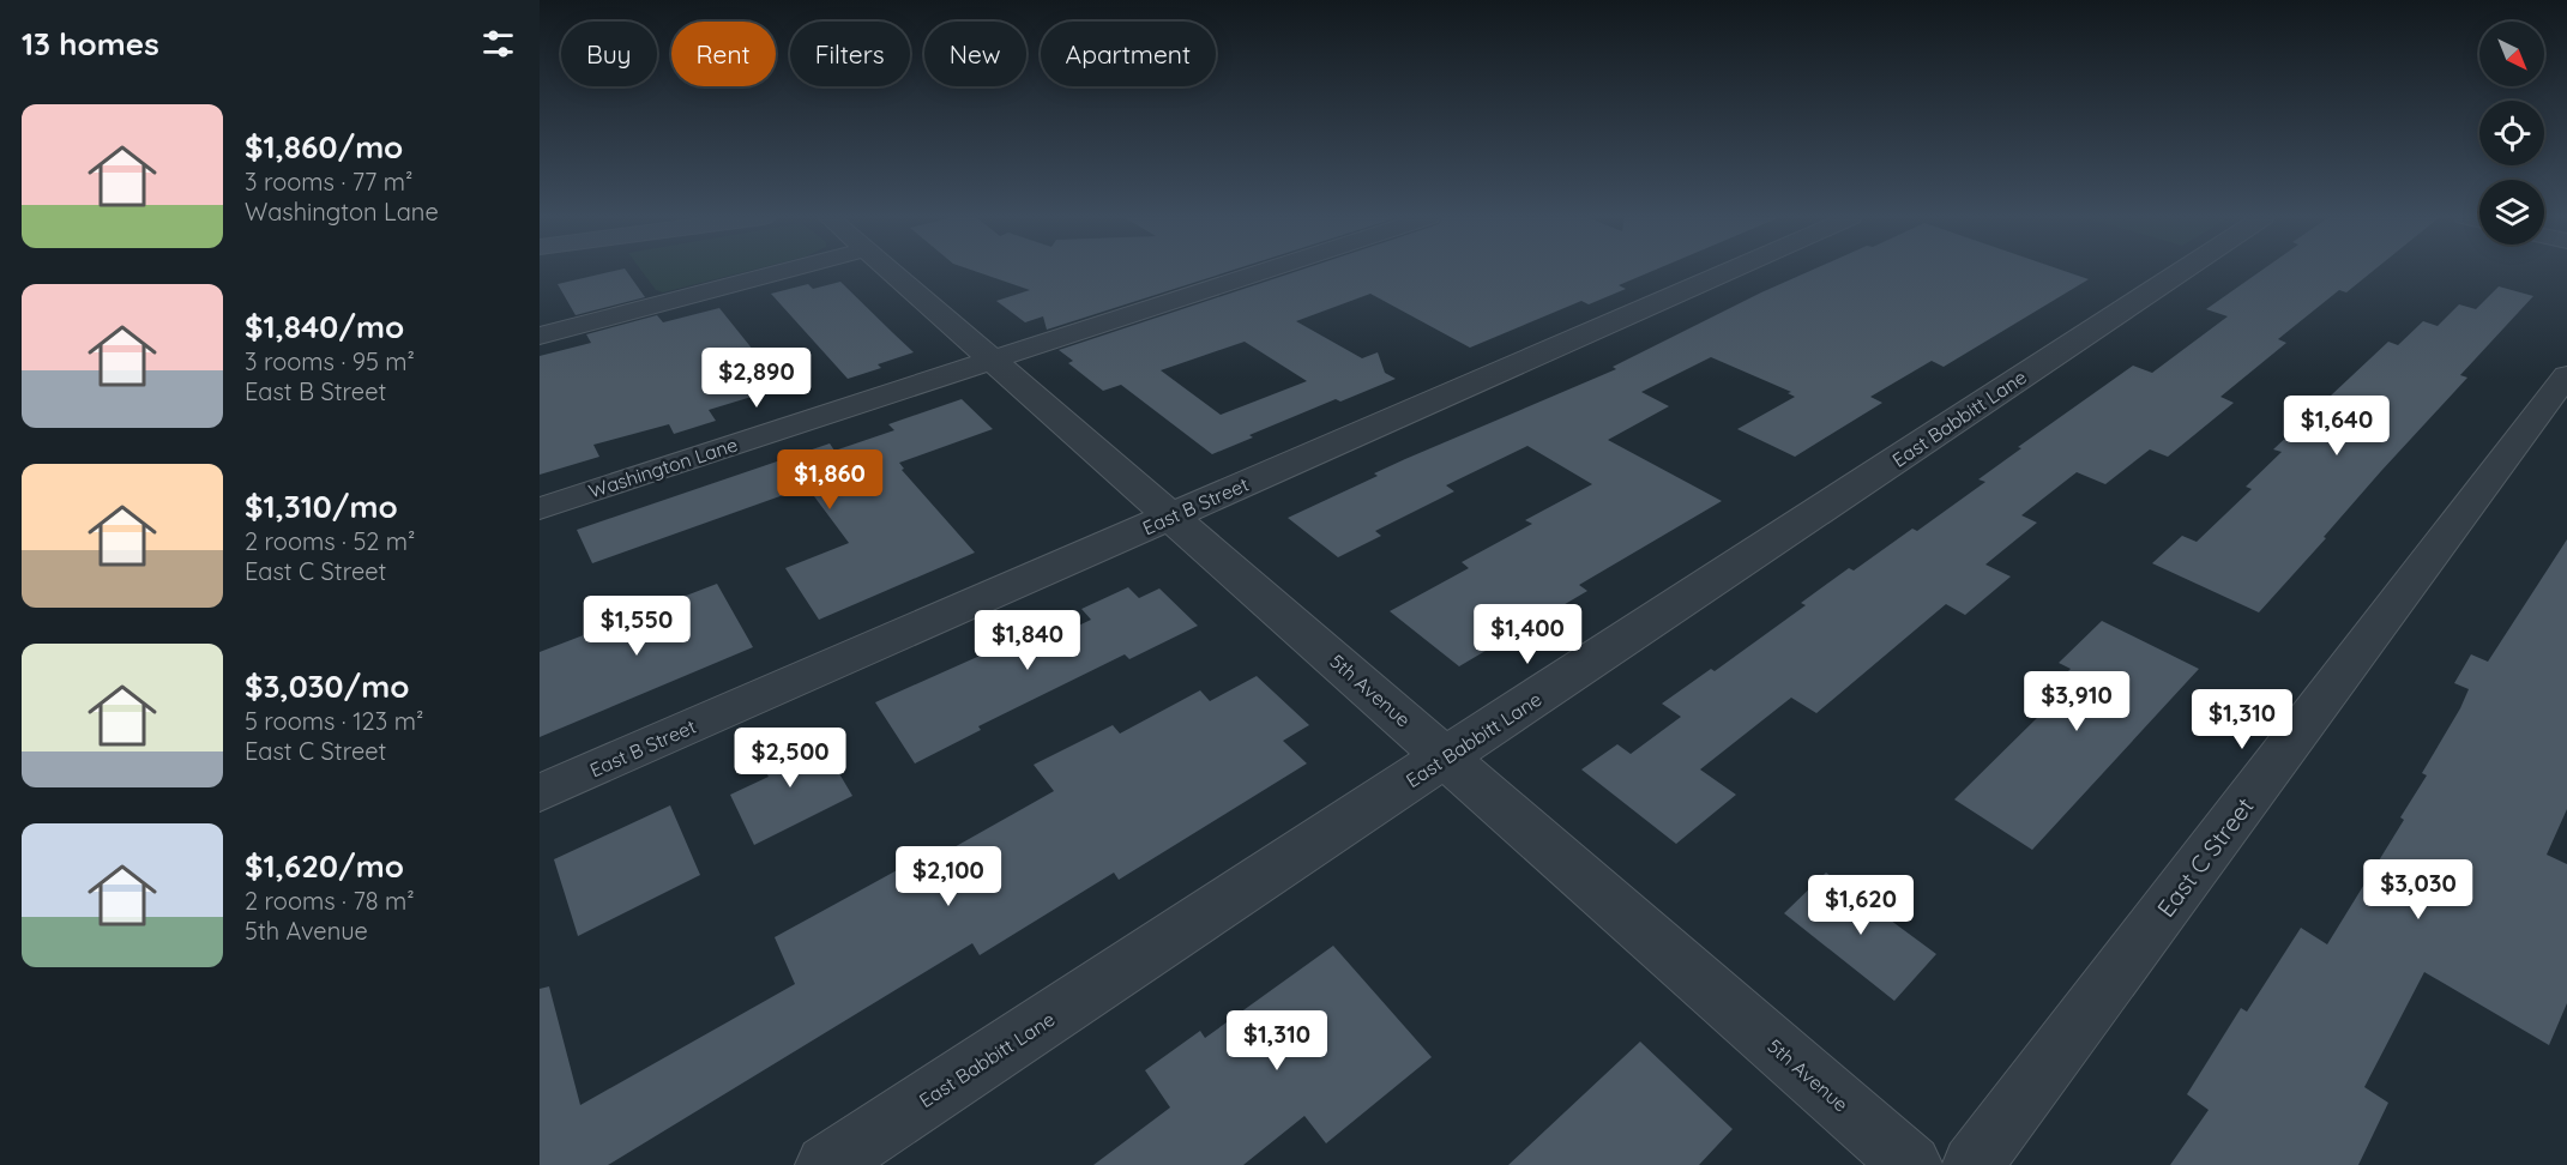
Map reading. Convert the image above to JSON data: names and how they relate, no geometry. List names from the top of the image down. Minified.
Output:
{"streets":{"street":["East Babbitt Lane","Washington Lane","East B Street","5th Avenue","East C Street"]},"crossings":[["East Babbitt Lane","5th Avenue"],["Washington Lane","5th Avenue"],["East B Street","5th Avenue"]],"north":"bottom right","page":{"heading":"13 homes","chip":["Buy","Rent","Filters","New","Apartment"],"list":[{"name":"$1,860/mo","note":"3 rooms · 77 m² · Washington Lane"},{"name":"$1,840/mo","note":"3 rooms · 95 m² · East B Street"},{"name":"$1,310/mo","note":"2 rooms · 52 m² · East C Street"},{"name":"$3,030/mo","note":"5 rooms · 123 m² · East C Street"},{"name":"$1,620/mo","note":"2 rooms · 78 m² · 5th Avenue"}],"price":["$2,890","$1,640","$1,860","$1,550","$1,400","$1,840","$3,910","$1,310","$2,500","$2,100","$3,030","$1,620","$1,310"]}}
